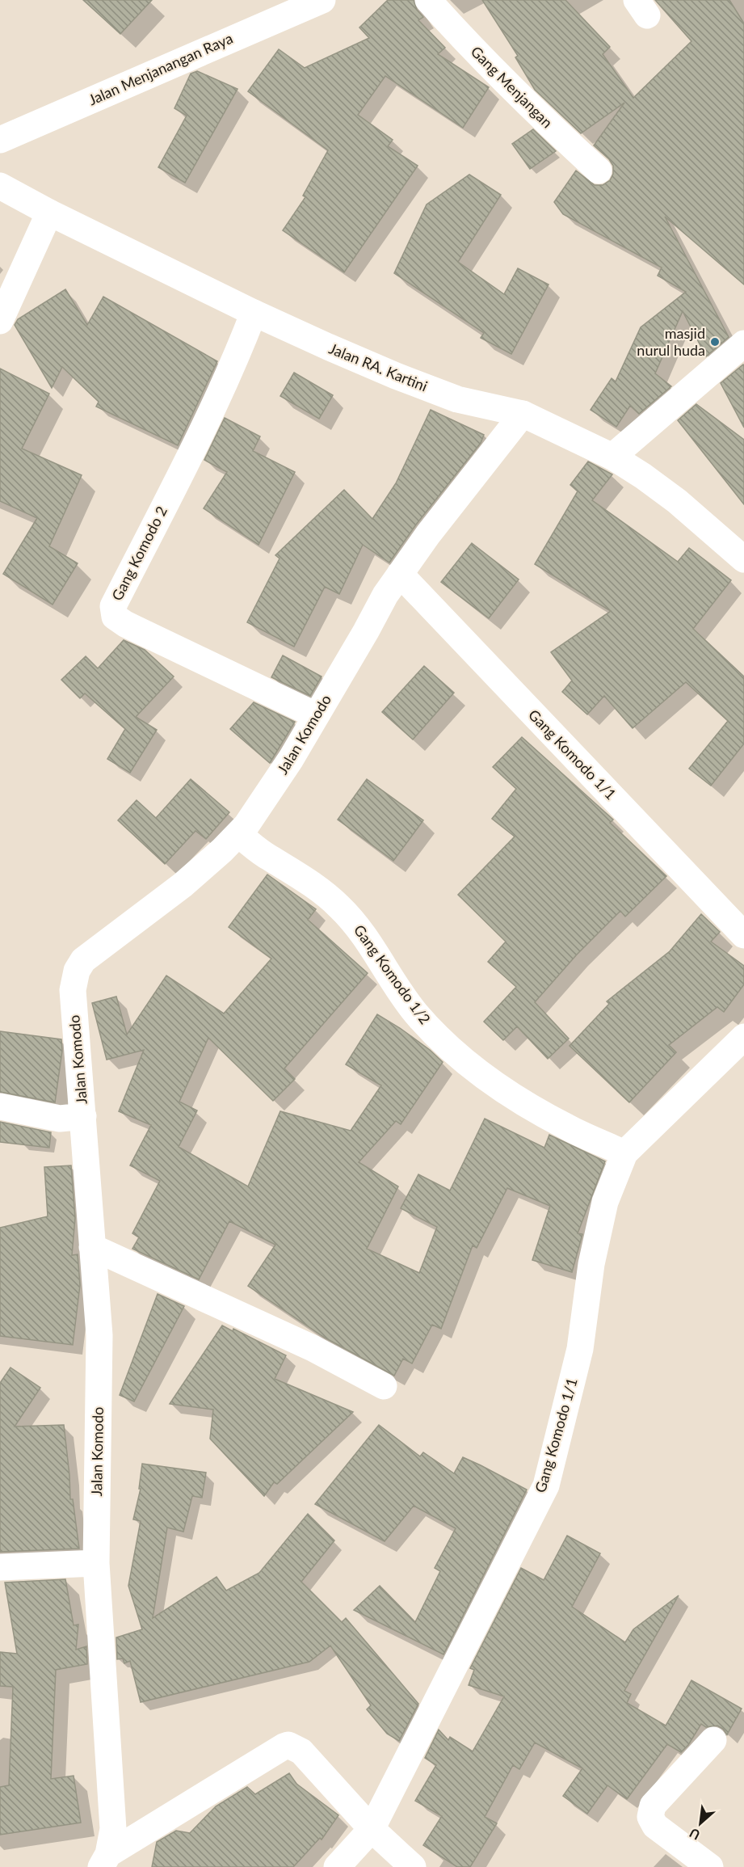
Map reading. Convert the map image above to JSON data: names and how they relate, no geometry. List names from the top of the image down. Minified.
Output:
{"streets":{"street":["Jalan Menjanangan Raya","Gang Menjangan","Jalan RA. Kartini","Gang Komodo 2","Jalan Komodo","Gang Komodo 1/1","Gang Komodo 1/2"]},"crossings":[["Jalan RA. Kartini","Gang Komodo 2"],["Jalan RA. Kartini","Jalan Komodo"],["Gang Komodo 2","Jalan Komodo"],["Jalan Komodo","Gang Komodo 1/1"],["Jalan Komodo","Gang Komodo 1/2"],["Gang Komodo 1/1","Gang Komodo 1/2"]],"places":["masjid nurul huda"],"north":"bottom left"}
